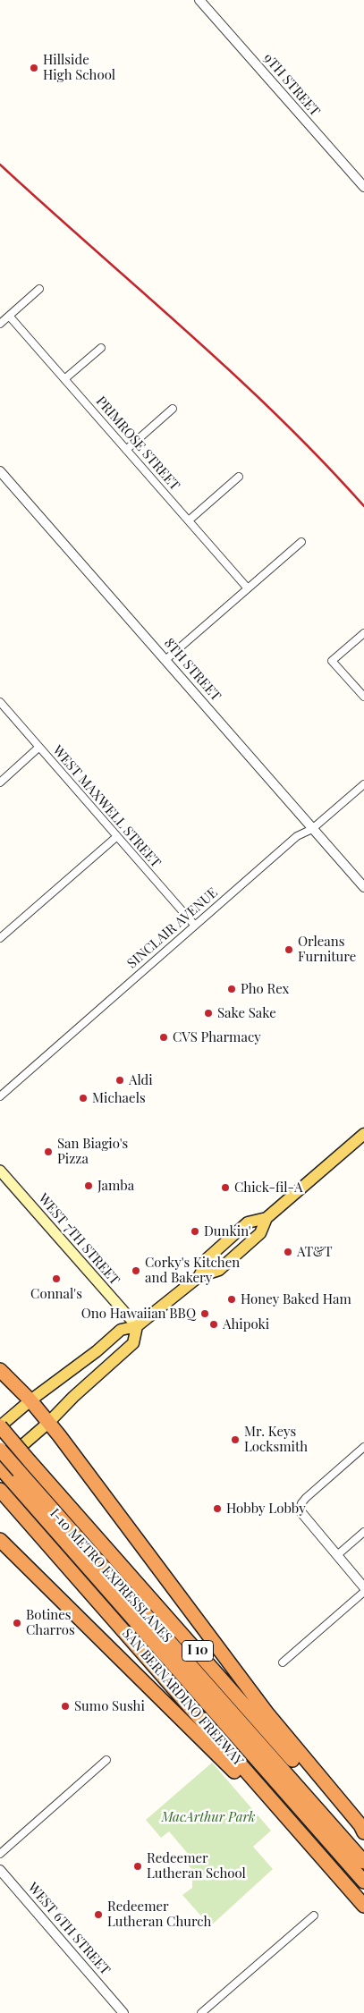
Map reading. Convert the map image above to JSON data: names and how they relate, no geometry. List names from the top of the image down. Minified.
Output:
{"streets":{"highway":["I-10 METRO EXPRESSLANES","I 10","SAN BERNARDINO FREEWAY"],"main road":["WEST 7TH STREET"],"street":["9TH STREET","PRIMROSE STREET","8TH STREET","WEST MAXWELL STREET","SINCLAIR AVENUE","WEST 6TH STREET"]},"crossings":[["8TH STREET","SINCLAIR AVENUE"],["WEST MAXWELL STREET","SINCLAIR AVENUE"]],"parks":["MacArthur Park"],"places":["Hillside High School","Orleans Furniture","Pho Rex","Sake Sake","CVS Pharmacy","Aldi","Michaels","San Biagio's Pizza","Jamba","Chick-fil-A","Dunkin'","AT&T","Corky's Kitchen and Bakery","Connal's","Honey Baked Ham","Ono Hawaiian BBQ","Ahipoki","Mr. Keys Locksmith","Hobby Lobby","Botines Charros","Sumo Sushi","Redeemer Lutheran School","Redeemer Lutheran Church"]}
